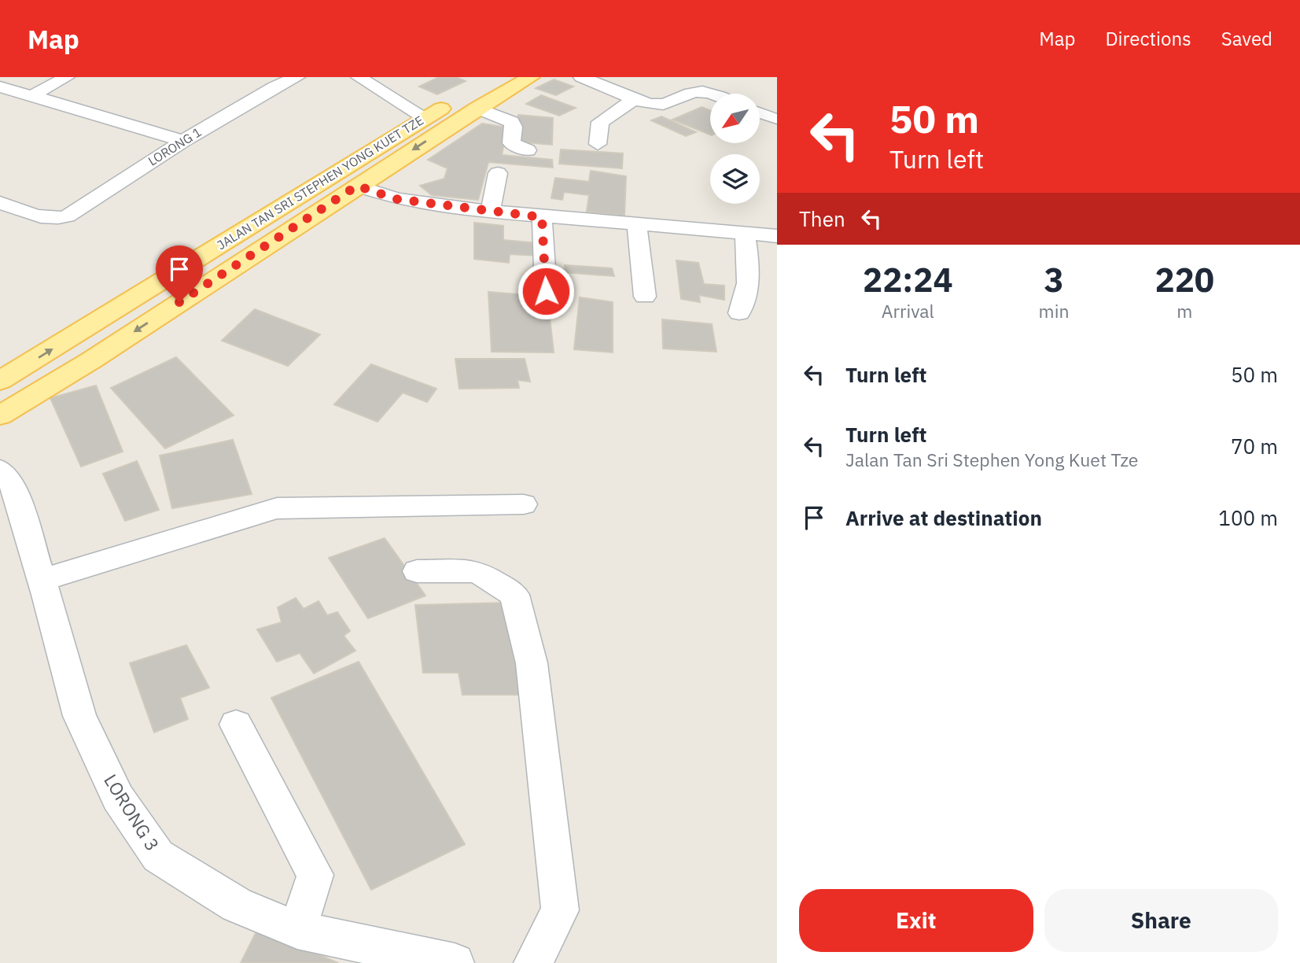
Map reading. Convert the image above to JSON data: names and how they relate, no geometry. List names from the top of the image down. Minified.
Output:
{"streets":{"main road":["JALAN TAN SRI STEPHEN YONG KUET TZE"],"street":["LORONG 1","LORONG 3"]},"north":"bottom left","page":{"header":"Map","nav":["Map","Directions","Saved"],"turn":["50 m","Turn left"],"then":"Then","eta":["22:24","Arrival","3","min","220","m"],"list":[{"name":"Turn left","value":"50 m"},{"name":"Turn left","note":"Jalan Tan Sri Stephen Yong Kuet Tze","value":"70 m"},{"name":"Arrive at destination","value":"100 m"}],"buttons":["Exit","Share"]}}
